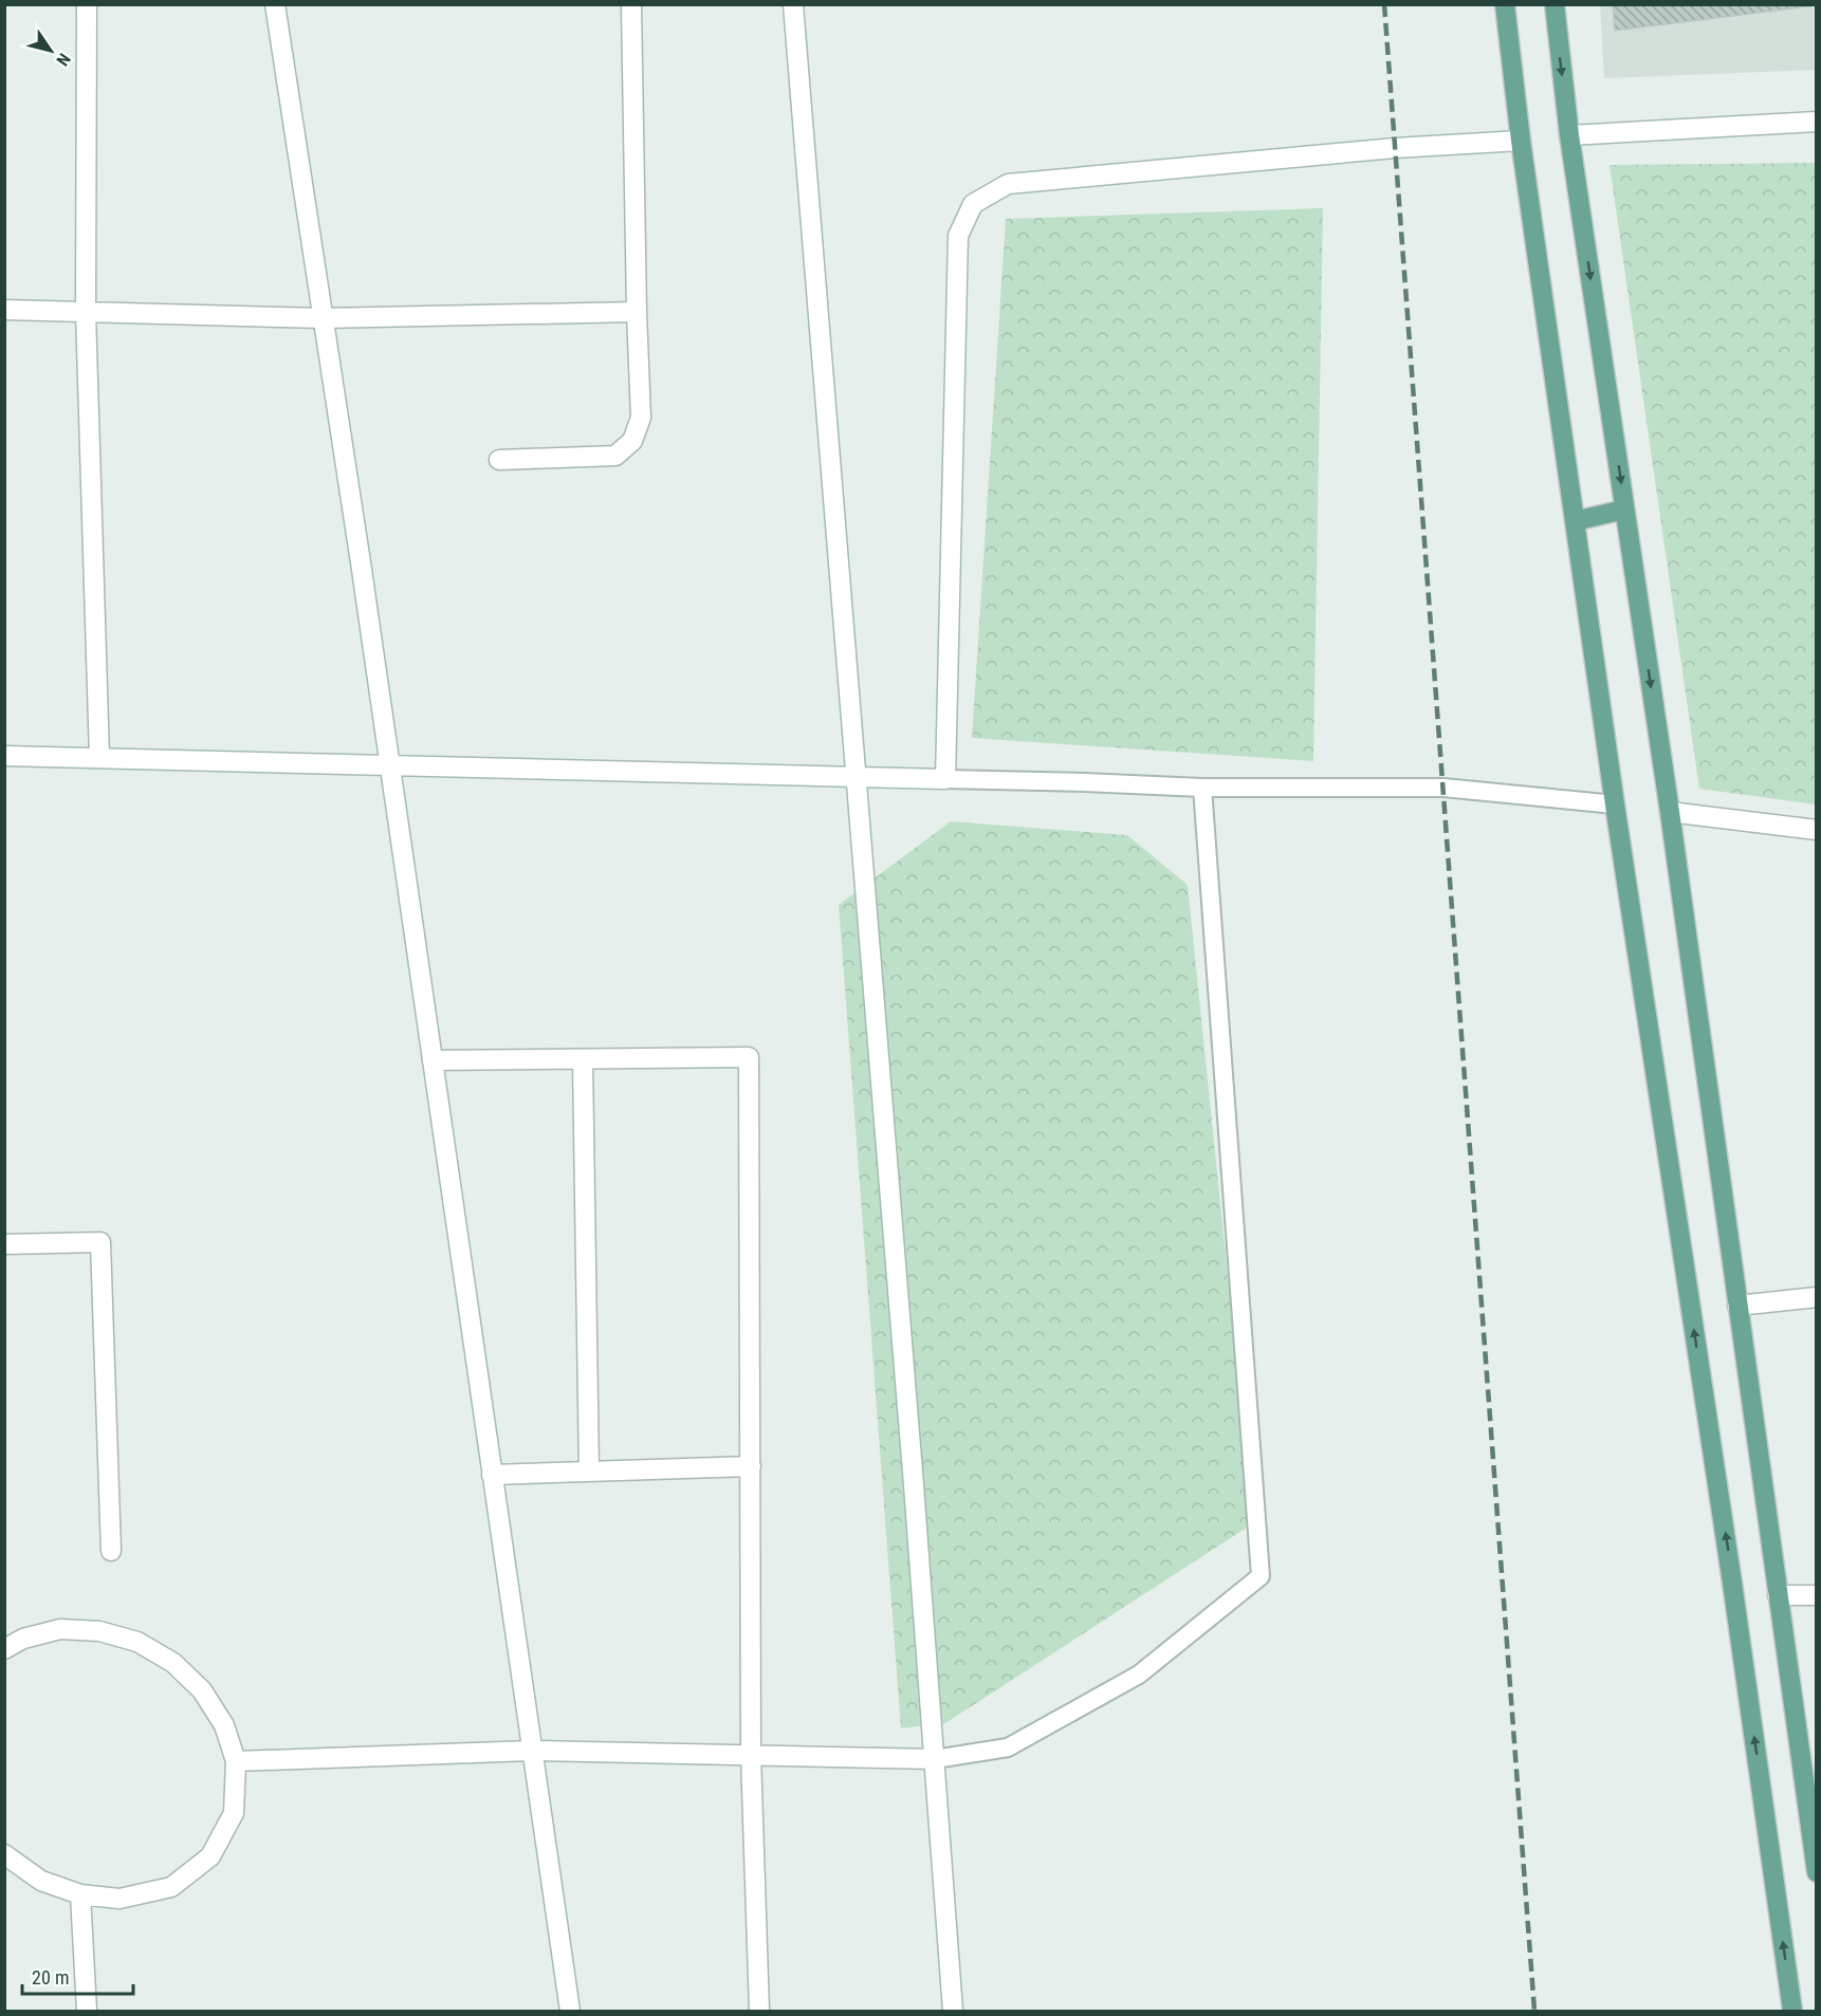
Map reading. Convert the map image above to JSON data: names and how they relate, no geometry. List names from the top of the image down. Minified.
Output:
{"scale_bar":"20 m","north":"bottom right"}
